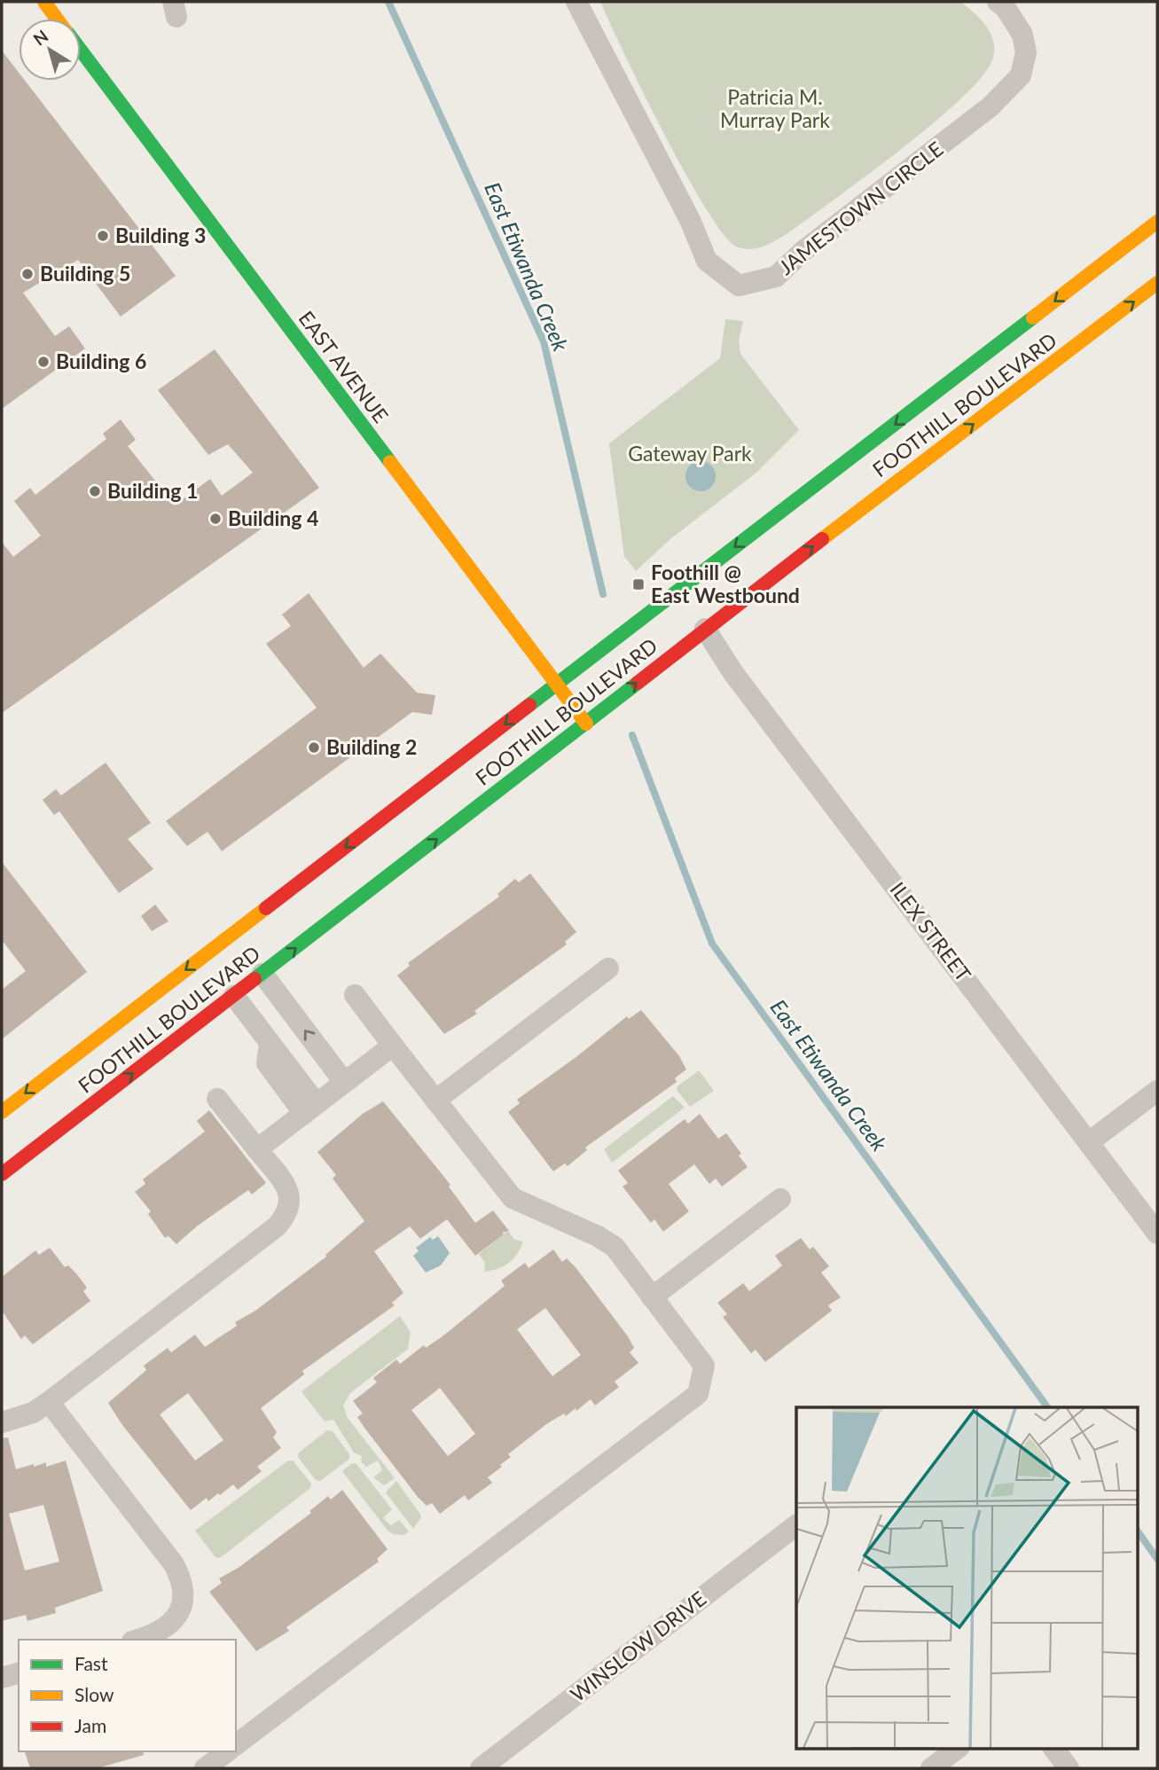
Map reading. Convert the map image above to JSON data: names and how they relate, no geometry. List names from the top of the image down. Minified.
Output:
{"streets":{"main road":["EAST AVENUE","FOOTHILL BOULEVARD"],"street":["JAMESTOWN CIRCLE","ILEX STREET","WINSLOW DRIVE"]},"crossings":[["EAST AVENUE","FOOTHILL BOULEVARD"],["FOOTHILL BOULEVARD","ILEX STREET"]],"water":["East Etiwanda Creek"],"parks":["Patricia M. Murray Park","Gateway Park"],"places":{"other":["Building 3","Building 5","Building 6","Building 1","Building 4","Building 2"],"transit":["Foothill @ East Westbound"]},"legend":["Fast","Slow","Jam"],"north":"top left"}
